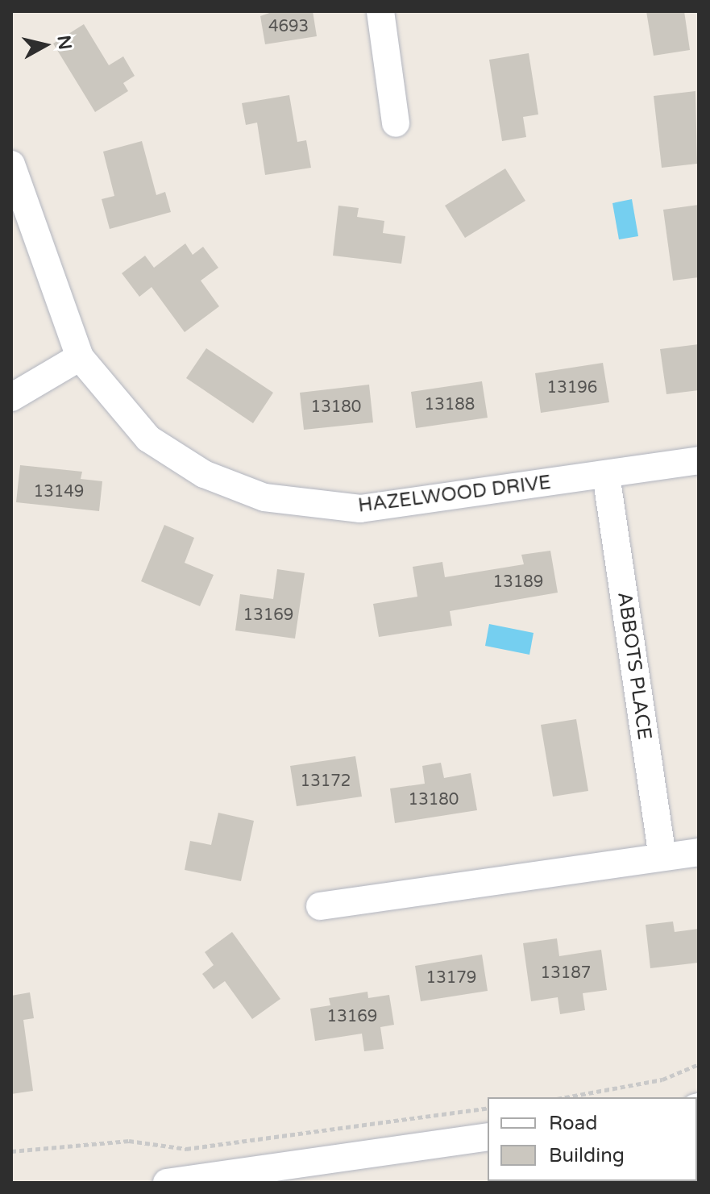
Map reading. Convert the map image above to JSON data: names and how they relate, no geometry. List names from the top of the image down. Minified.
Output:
{"streets":{"street":["HAZELWOOD DRIVE","ABBOTS PLACE"]},"crossings":[["HAZELWOOD DRIVE","ABBOTS PLACE"]],"house_numbers":["4693","13196","13188","13180","13149","13189","13169","13172","13180","13187","13179","13169"],"legend":["Road","Building"],"north":"right"}
